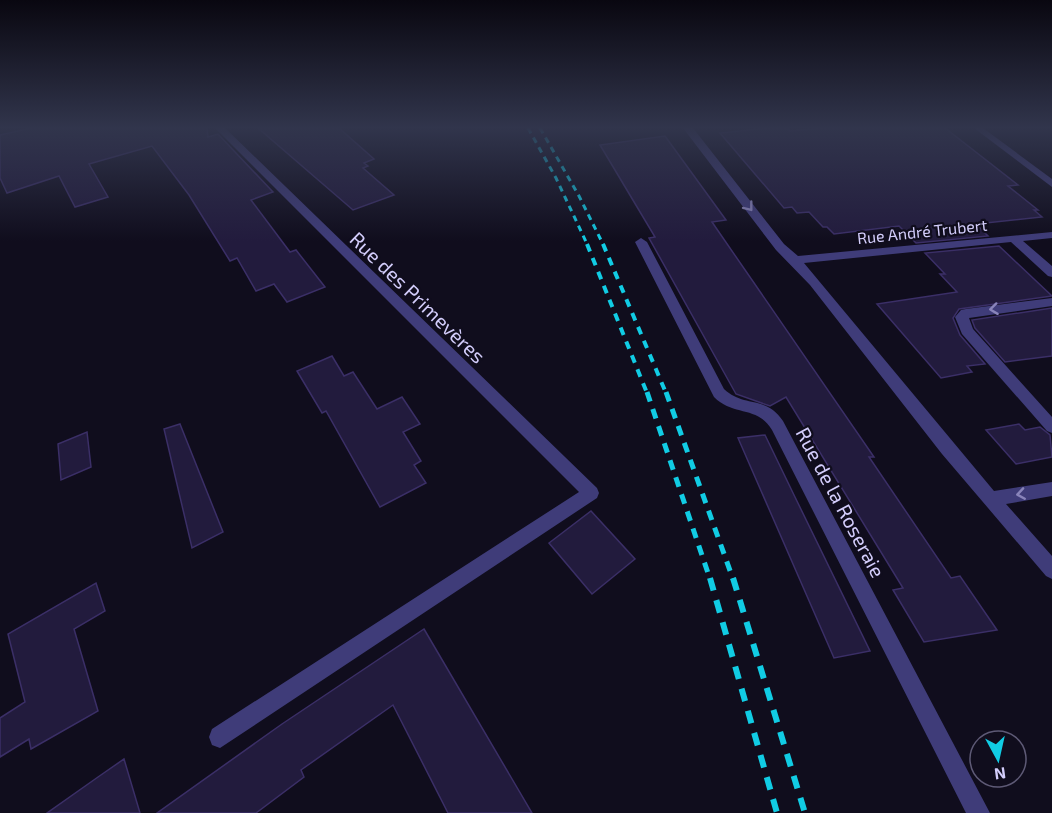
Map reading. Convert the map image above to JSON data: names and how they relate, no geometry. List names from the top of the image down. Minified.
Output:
{"streets":{"street":["Rue André Trubert","Rue des Primevères","Rue de la Roseraie"]},"north":"bottom"}
